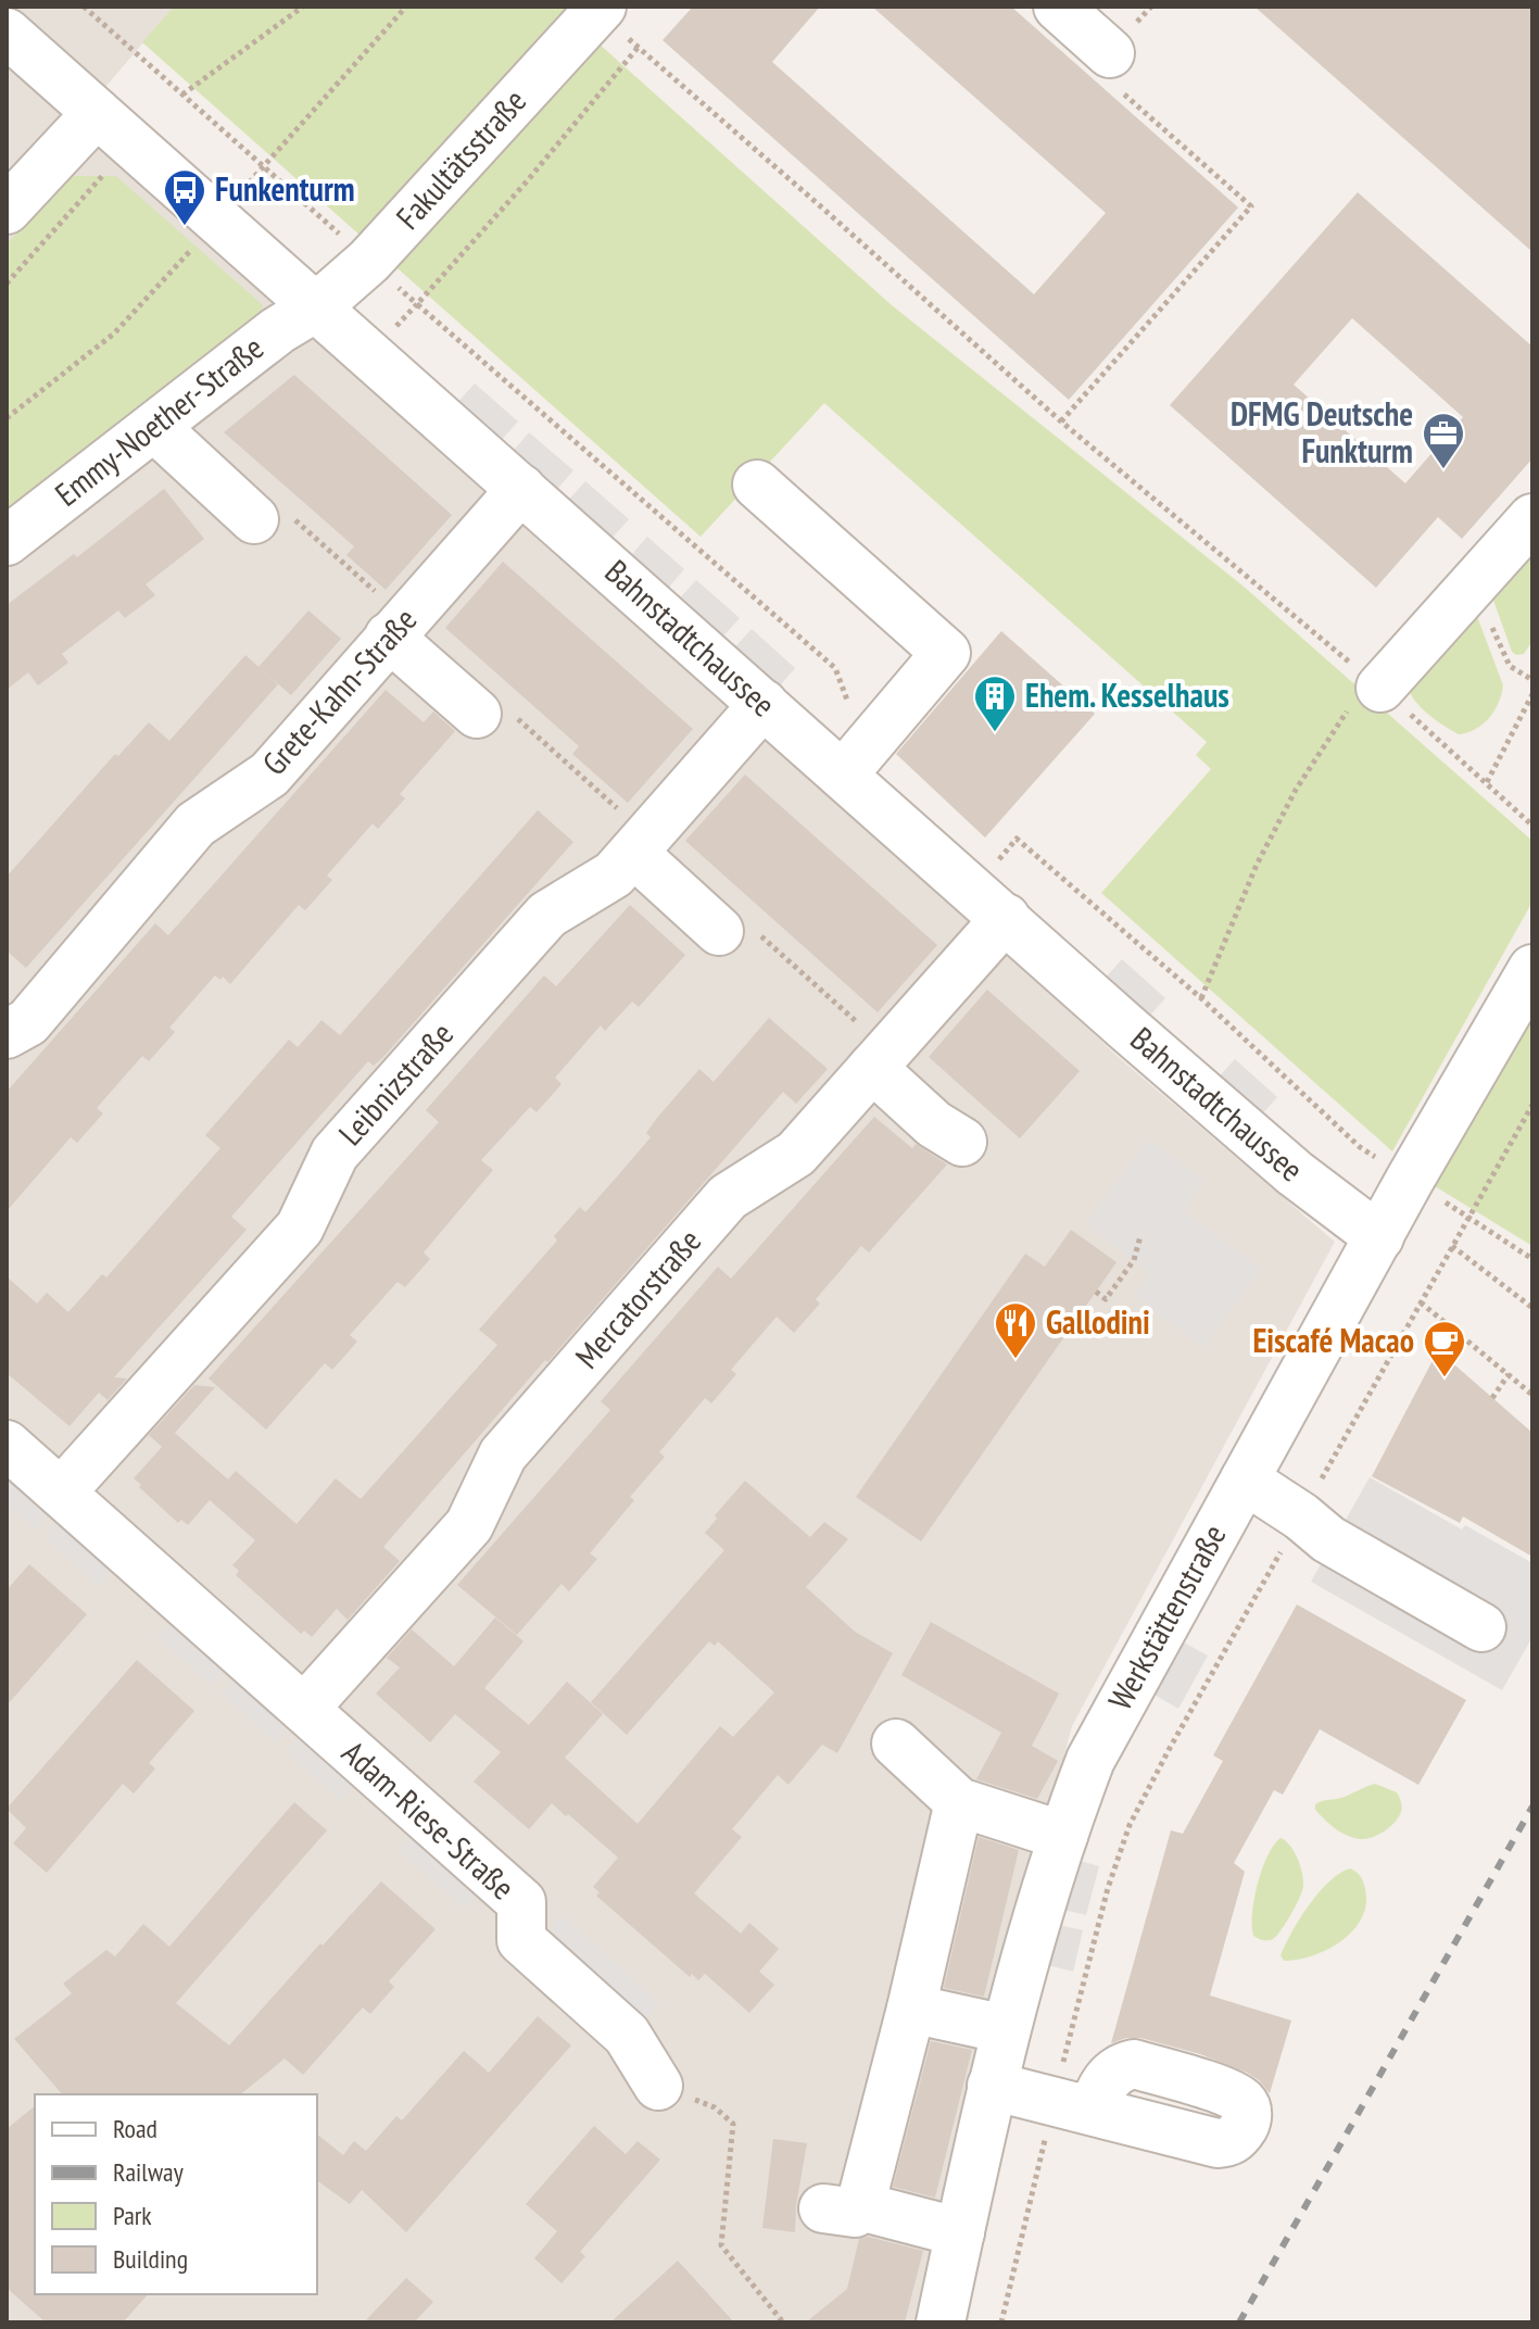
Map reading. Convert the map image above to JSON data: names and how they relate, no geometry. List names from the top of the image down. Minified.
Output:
{"streets":{"street":["Fakultätsstraße","Emmy-Noether-Straße","Bahnstadtchaussee","Grete-Kahn-Straße","Leibnizstraße","Mercatorstraße","Werkstättenstraße","Adam-Riese-Straße"]},"crossings":[["Fakultätsstraße","Emmy-Noether-Straße"],["Fakultätsstraße","Bahnstadtchaussee"],["Emmy-Noether-Straße","Bahnstadtchaussee"],["Bahnstadtchaussee","Grete-Kahn-Straße"],["Bahnstadtchaussee","Leibnizstraße"],["Bahnstadtchaussee","Mercatorstraße"],["Bahnstadtchaussee","Werkstättenstraße"],["Leibnizstraße","Adam-Riese-Straße"],["Mercatorstraße","Adam-Riese-Straße"]],"places":{"bus stop":["Funkenturm"],"office":["DFMG Deutsche Funkturm"],"building":["Ehem. Kesselhaus"],"restaurant":["Gallodini"],"cafe":["Eiscafé Macao"]},"legend":["Road","Railway","Park","Building"]}
